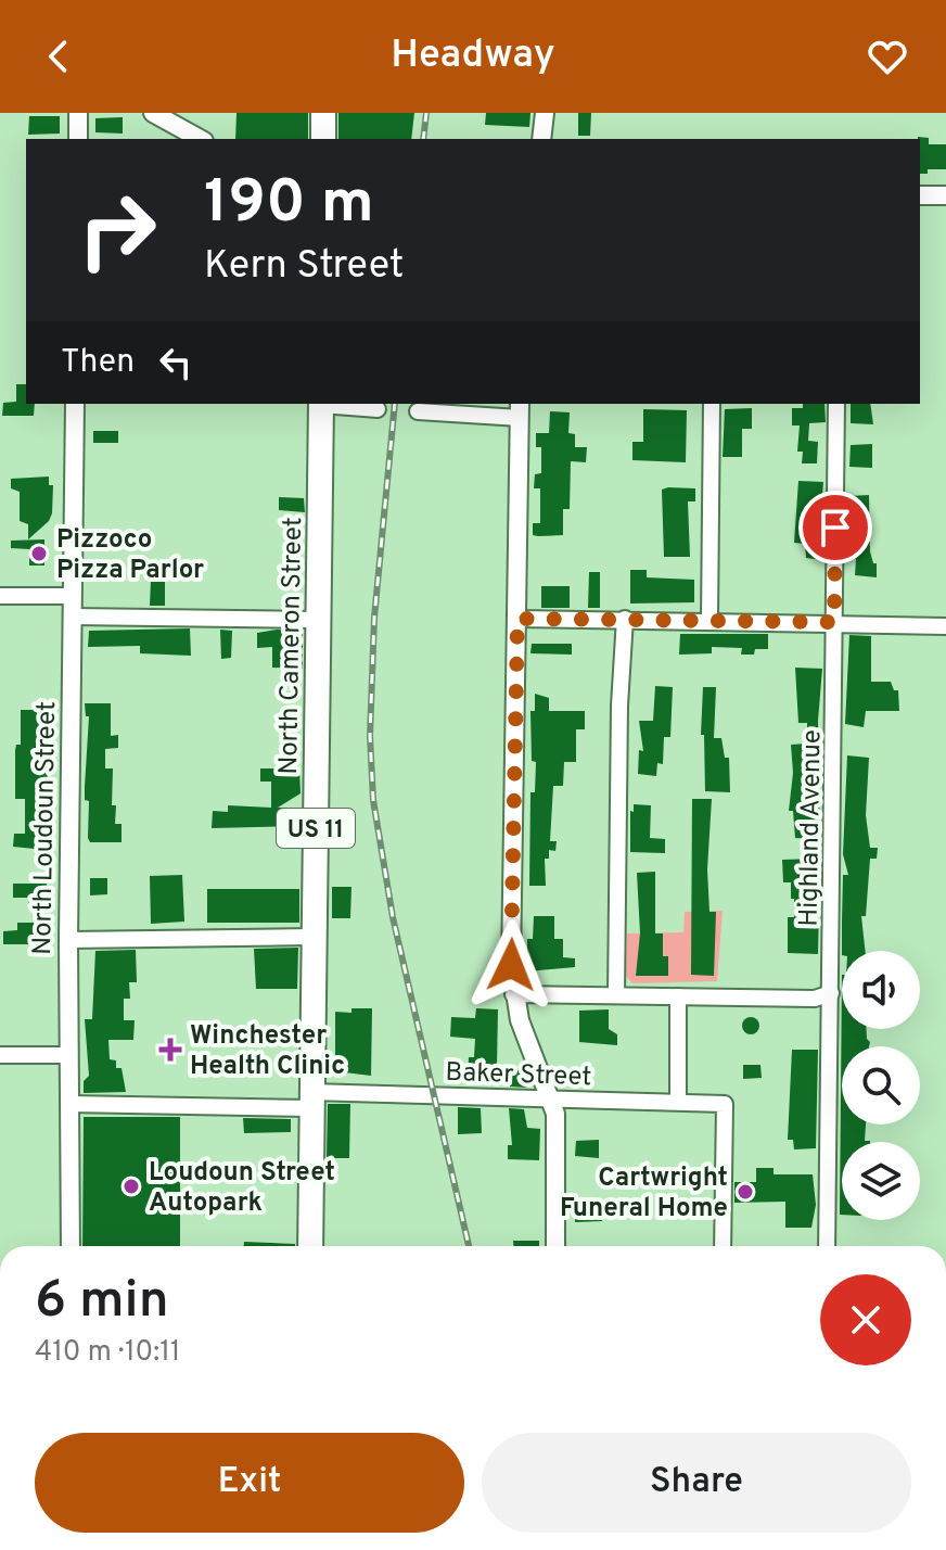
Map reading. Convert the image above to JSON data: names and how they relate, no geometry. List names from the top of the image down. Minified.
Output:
{"streets":{"main road":["North Cameron Street","US 11"],"street":["North Loudoun Street","Highland Avenue","Baker Street"]},"crossings":[["North Cameron Street","Baker Street"],["North Loudoun Street","Baker Street"]],"places":{"other":["Pizzoco Pizza Parlor","Loudoun Street Autopark","Cartwright Funeral Home"],"health":["Winchester Health Clinic"]},"page":{"header":"Headway","turn":["190 m","Kern Street"],"then":"Then","heading":["6 min","410 m · 10:11"],"buttons":["Exit","Share"]}}
